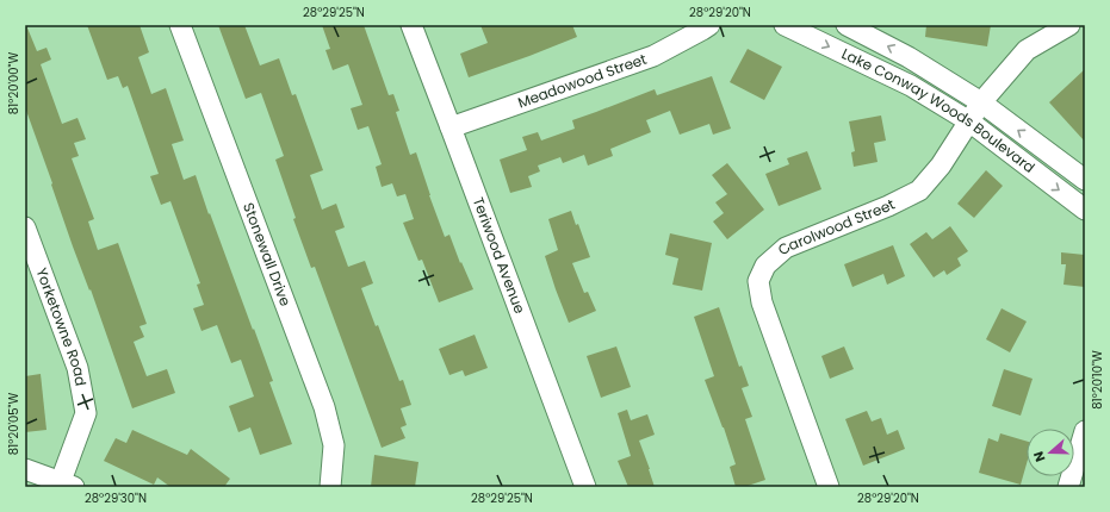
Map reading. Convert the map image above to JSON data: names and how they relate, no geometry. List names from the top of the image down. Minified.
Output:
{"streets":{"street":["Meadowood Street","Lake Conway Woods Boulevard","Carolwood Street","Stonewall Drive","Teriwood Avenue","Yorketowne Road"]},"crossings":[["Meadowood Street","Teriwood Avenue"],["Lake Conway Woods Boulevard","Carolwood Street"]],"north":"left","coordinates":["28°29'25\"N","28°29'20\"N","81°20'00\"W","81°20'10\"W","81°20'05\"W","28°29'30\"N"]}
